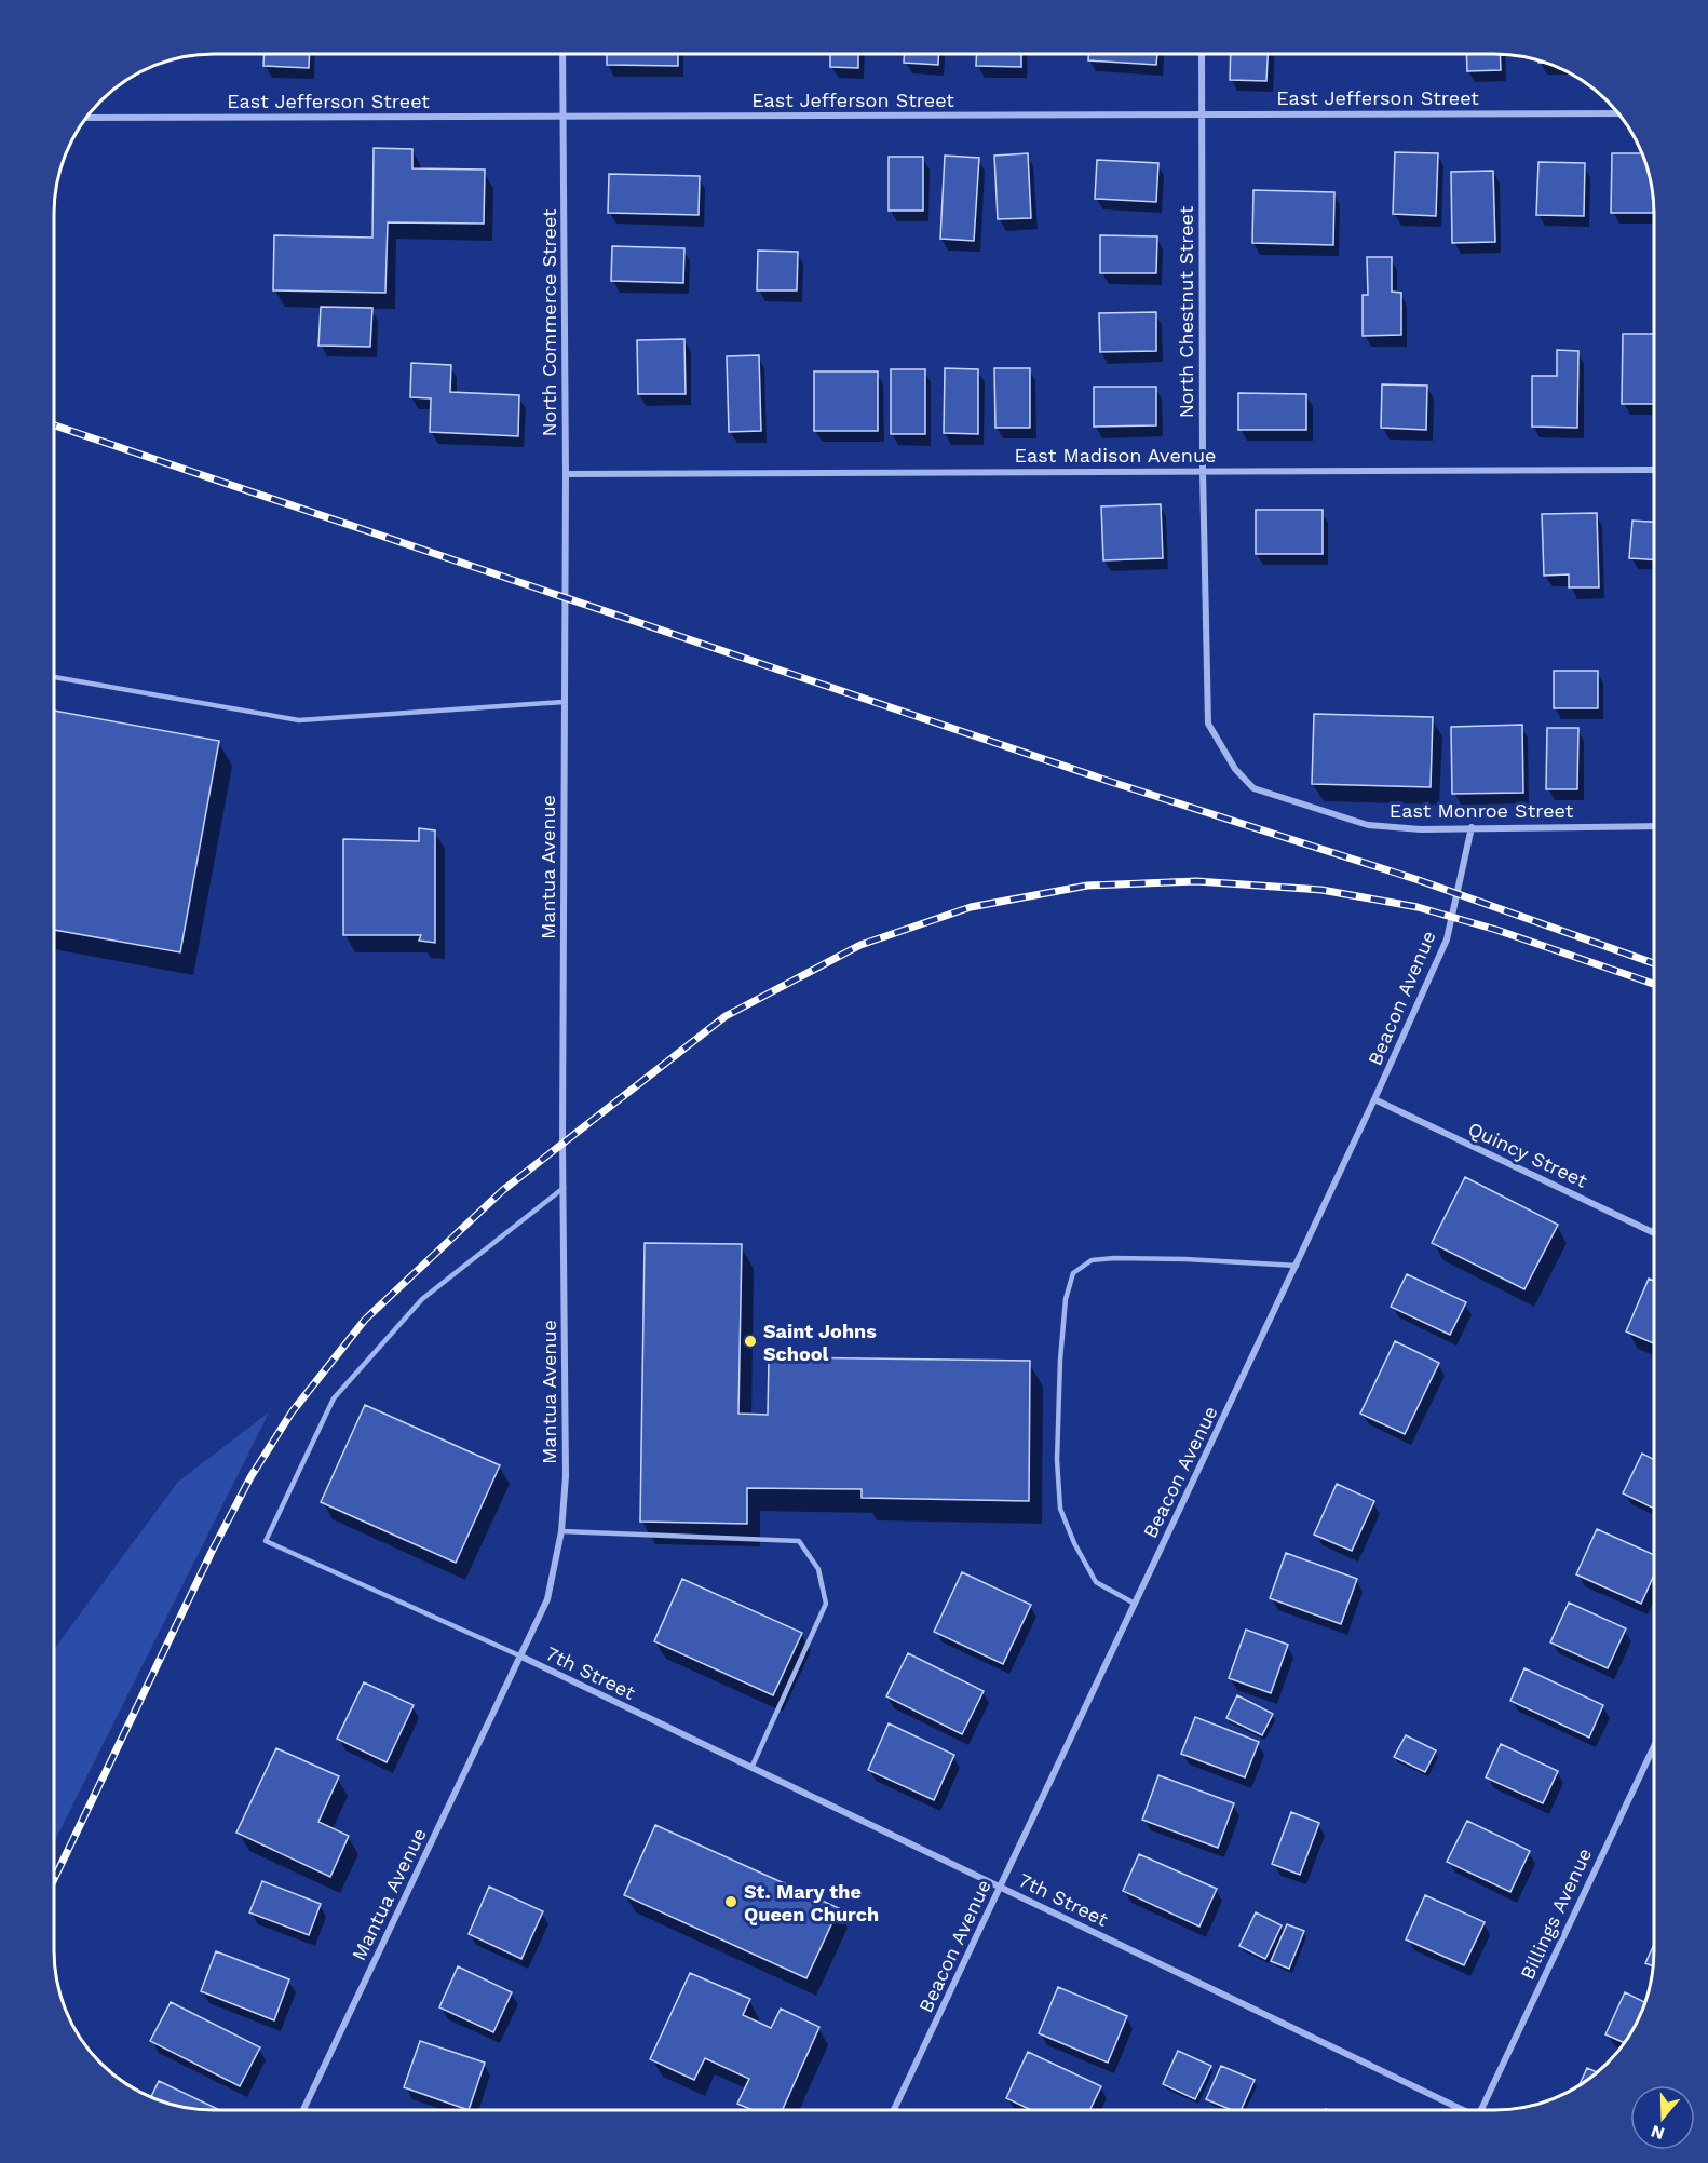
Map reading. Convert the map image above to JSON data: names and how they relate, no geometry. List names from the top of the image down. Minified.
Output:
{"streets":{"street":["East Jefferson Street","North Chestnut Street","North Commerce Street","East Madison Avenue","East Monroe Street","Mantua Avenue","Beacon Avenue","Quincy Street","7th Street","Billings Avenue"]},"crossings":[["East Jefferson Street","North Chestnut Street"],["East Jefferson Street","North Commerce Street"],["North Chestnut Street","East Madison Avenue"],["North Chestnut Street","East Monroe Street"],["North Commerce Street","East Madison Avenue"],["North Commerce Street","Mantua Avenue"],["East Monroe Street","Beacon Avenue"],["Mantua Avenue","7th Street"],["Beacon Avenue","Quincy Street"],["Beacon Avenue","7th Street"]],"places":["Saint Johns School","St. Mary the Queen Church"],"north":"bottom"}
